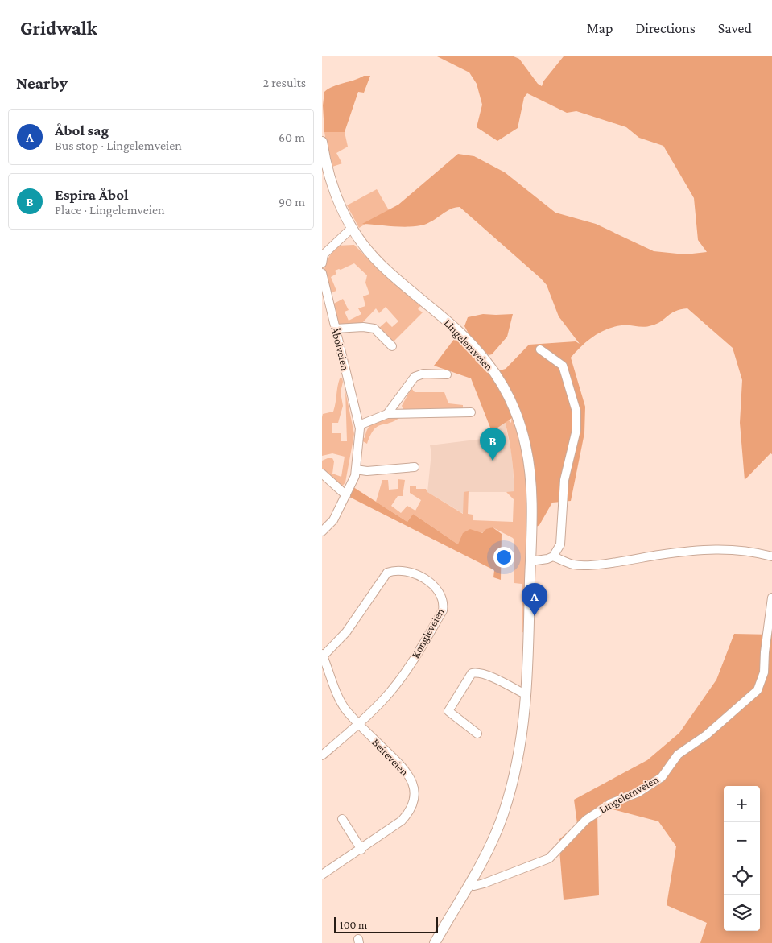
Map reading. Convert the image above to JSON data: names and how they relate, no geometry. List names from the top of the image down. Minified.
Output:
{"streets":{"main road":["Lingelemveien"],"street":["Åbolveien","Kongleveien","Beiteveien"]},"crossings":[["Kongleveien","Beiteveien"]],"scale_bar":"100 m","page":{"header":"Gridwalk","nav":["Map","Directions","Saved"],"heading":["Nearby","2 results"],"list":[{"mark":"A","name":"Åbol sag","note":"Bus stop · Lingelemveien","value":"60 m"},{"mark":"B","name":"Espira Åbol","note":"Place · Lingelemveien","value":"90 m"}],"pins":["B","A"],"map_buttons":["+","−"],"scale":"100 m"}}
